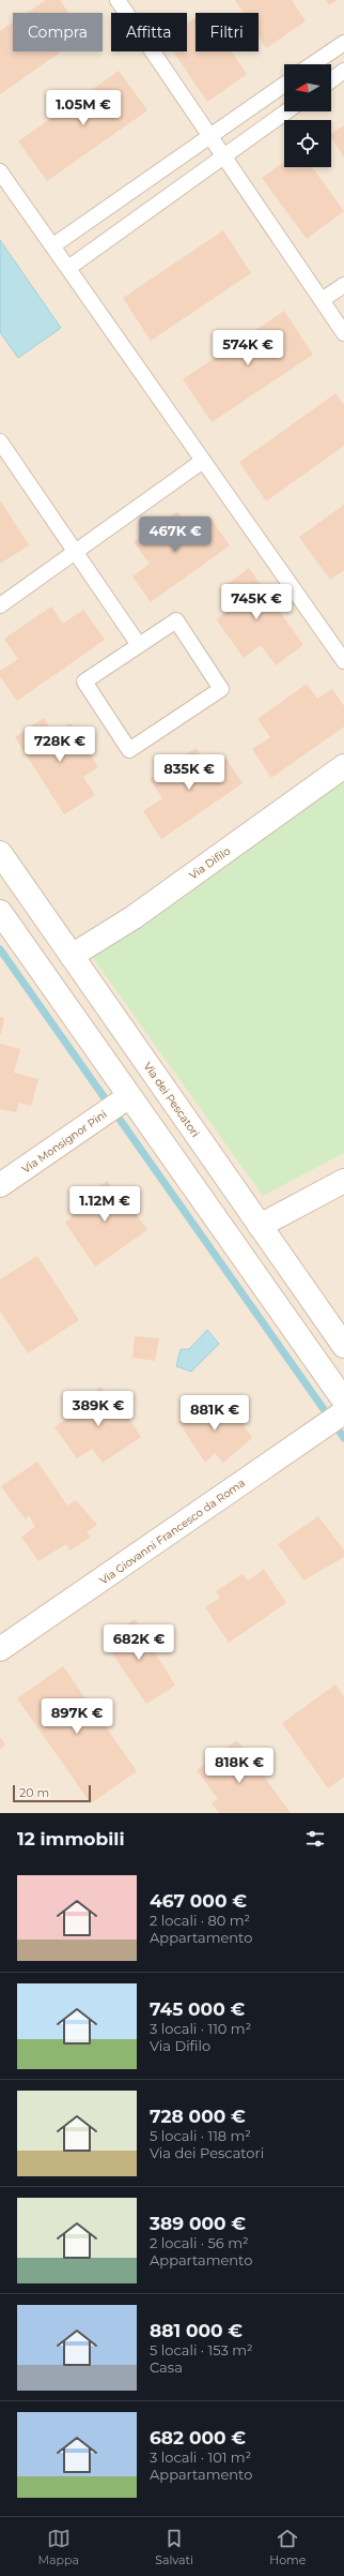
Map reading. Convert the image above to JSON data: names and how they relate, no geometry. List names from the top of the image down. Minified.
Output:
{"streets":{"street":["Via Difilo","Via dei Pescatori","Via Monsignor Pini","Via Giovanni Francesco da Roma"]},"crossings":[["Via Difilo","Via dei Pescatori"]],"scale_bar":"20 m","north":"left","page":{"chip":["Compra","Affitta","Filtri"],"price":["1.05M €","574K €","467K €","745K €","728K €","835K €","1.12M €","389K €","881K €","682K €","897K €","818K €"],"scale":"20 m","heading":"12 immobili","list":[{"name":"467 000 €","note":"2 locali · 80 m² · Appartamento"},{"name":"745 000 €","note":"3 locali · 110 m² · Via Difilo"},{"name":"728 000 €","note":"5 locali · 118 m² · Via dei Pescatori"},{"name":"389 000 €","note":"2 locali · 56 m² · Appartamento"},{"name":"881 000 €","note":"5 locali · 153 m² · Casa"},{"name":"682 000 €","note":"3 locali · 101 m² · Appartamento"}],"tabs":["Mappa","Salvati","Home"]}}
